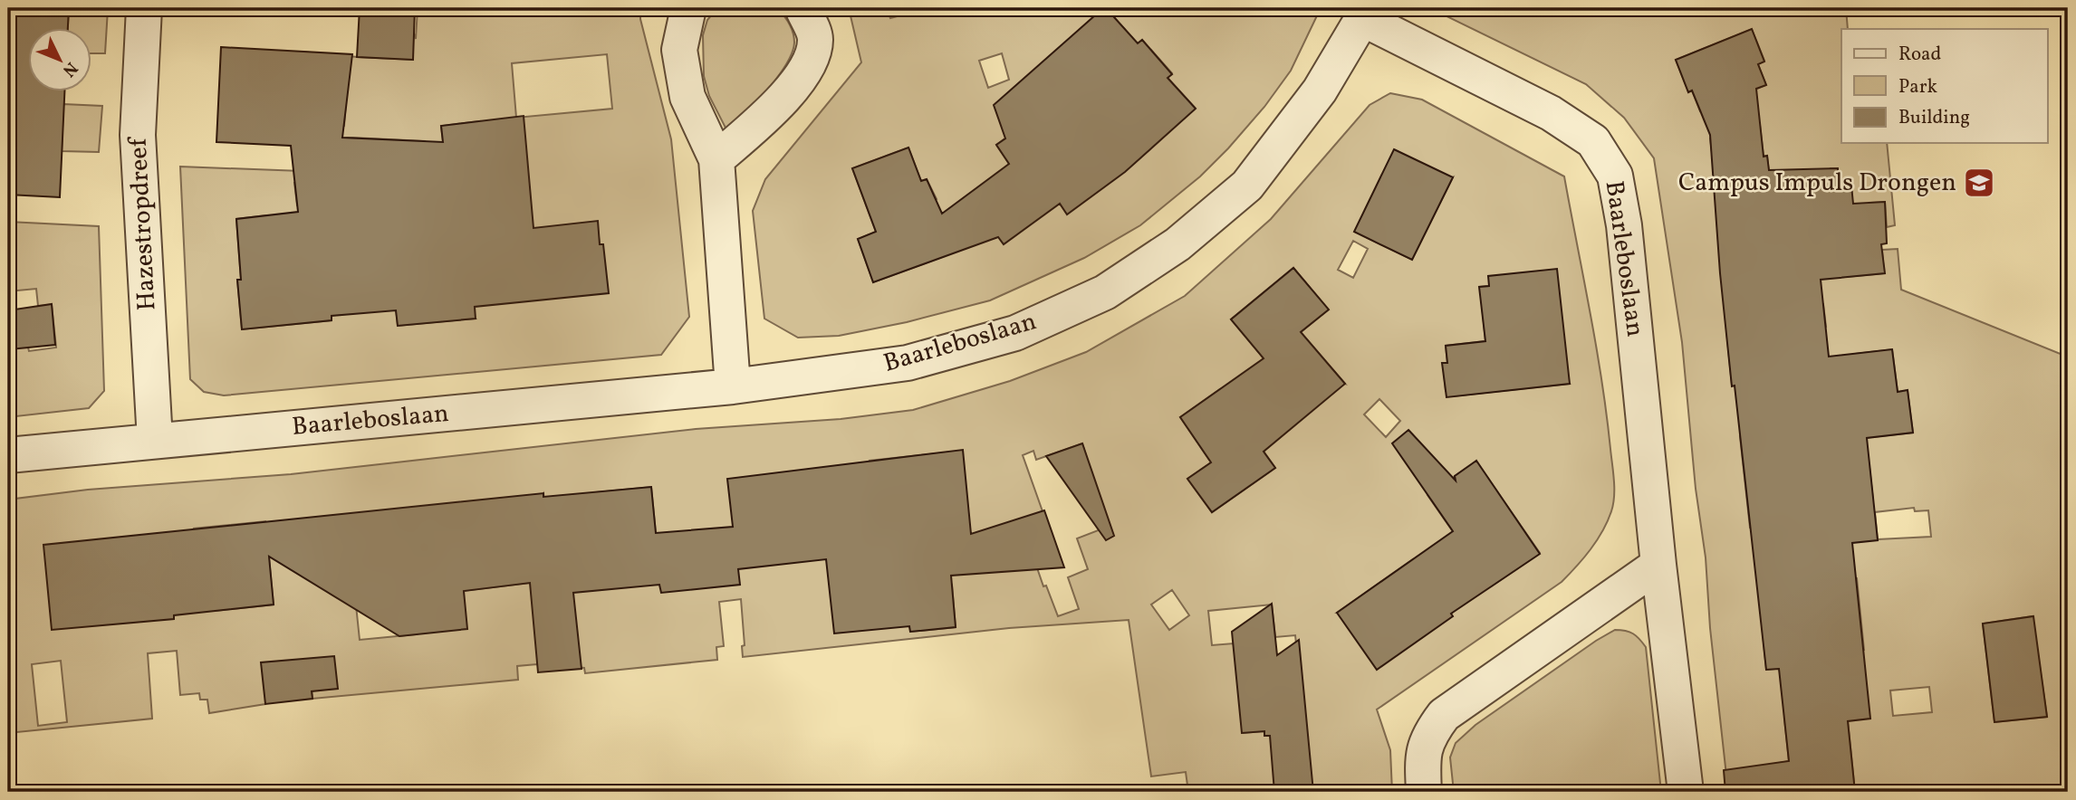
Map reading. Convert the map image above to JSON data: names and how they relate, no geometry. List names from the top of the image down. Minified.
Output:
{"streets":{"street":["Hazestropdreef","Baarleboslaan"]},"crossings":[["Hazestropdreef","Baarleboslaan"]],"places":{"school or university":["Campus Impuls Drongen"]},"legend":["Road","Park","Building"],"north":"bottom right"}
